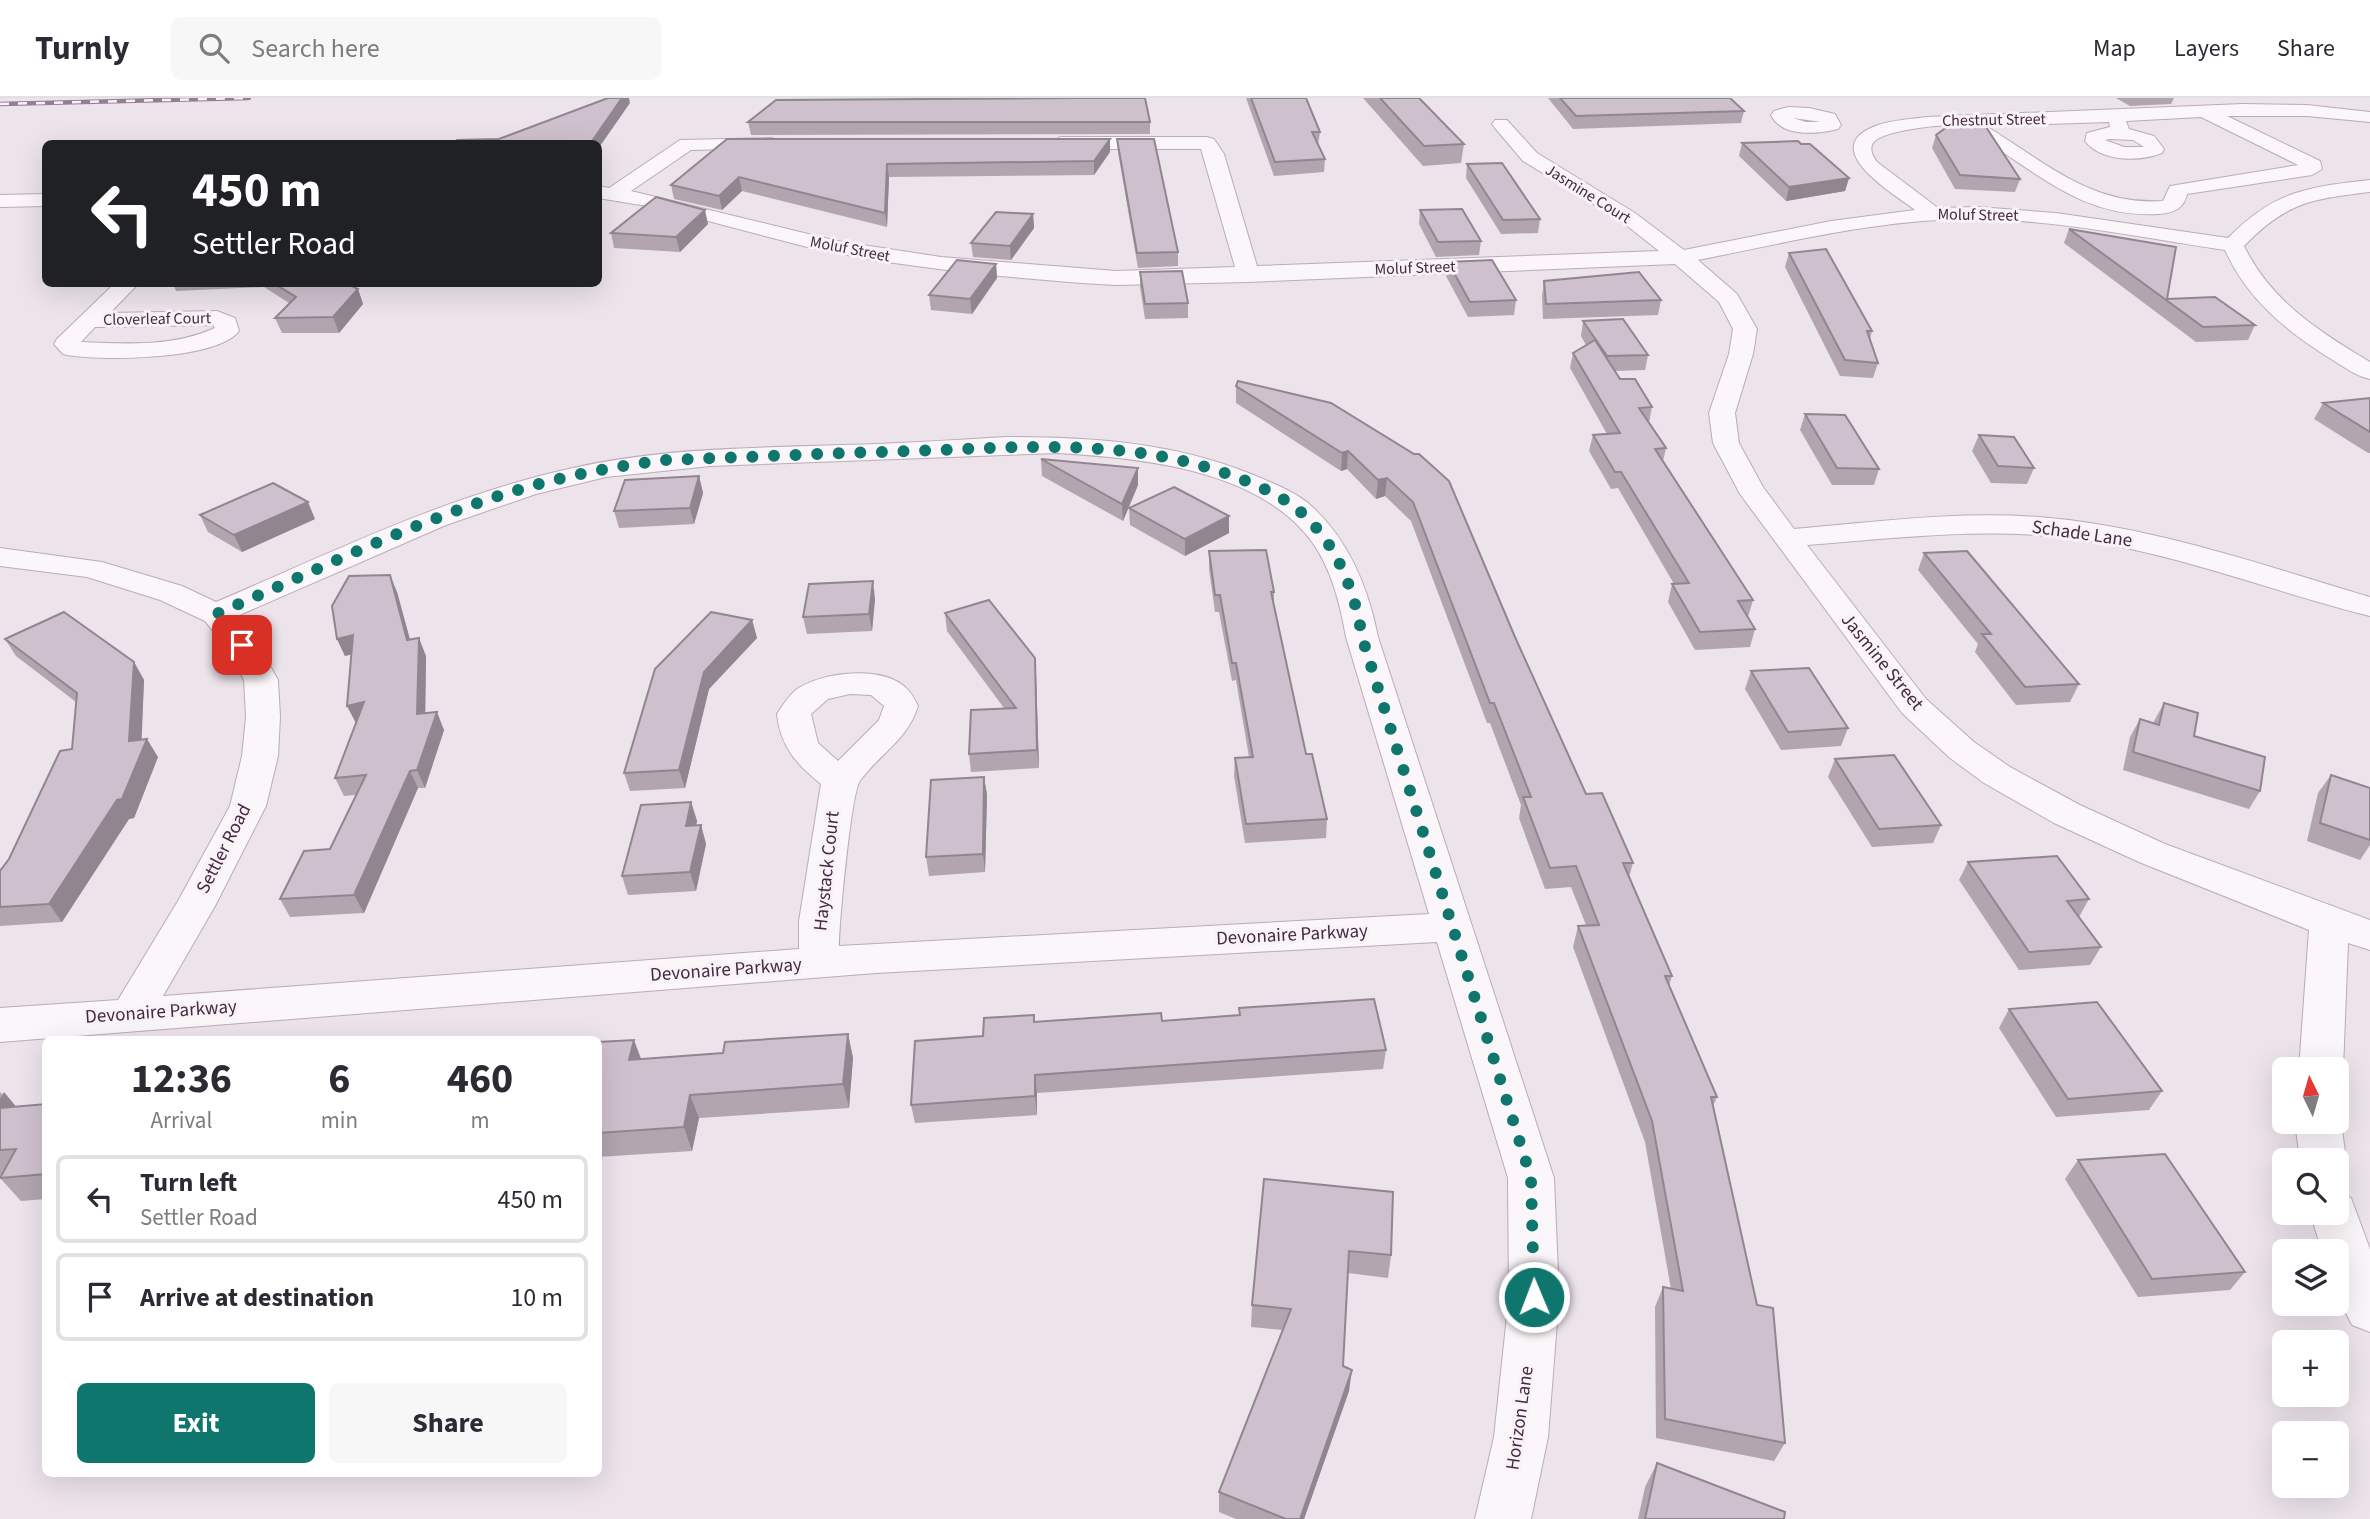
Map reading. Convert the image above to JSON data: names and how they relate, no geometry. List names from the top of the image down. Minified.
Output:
{"streets":{"street":["Chestnut Street","Jasmine Court","Moluf Street","Cloverleaf Court","Schade Lane","Jasmine Street","Settler Road","Haystack Court","Devonaire Parkway","Horizon Lane"]},"crossings":[["Jasmine Court","Moluf Street"],["Jasmine Court","Jasmine Street"],["Moluf Street","Jasmine Street"],["Schade Lane","Jasmine Street"],["Settler Road","Devonaire Parkway"],["Settler Road","Horizon Lane"],["Haystack Court","Devonaire Parkway"],["Devonaire Parkway","Horizon Lane"]],"north":"top","page":{"header":"Turnly","search":"Search here","nav":["Map","Layers","Share"],"turn":["450 m","Settler Road"],"eta":["12:36","Arrival","6","min","460","m"],"map_buttons":["+","−"],"list":[{"name":"Turn left","note":"Settler Road","value":"450 m"},{"name":"Arrive at destination","value":"10 m"}],"buttons":["Exit","Share"]}}
